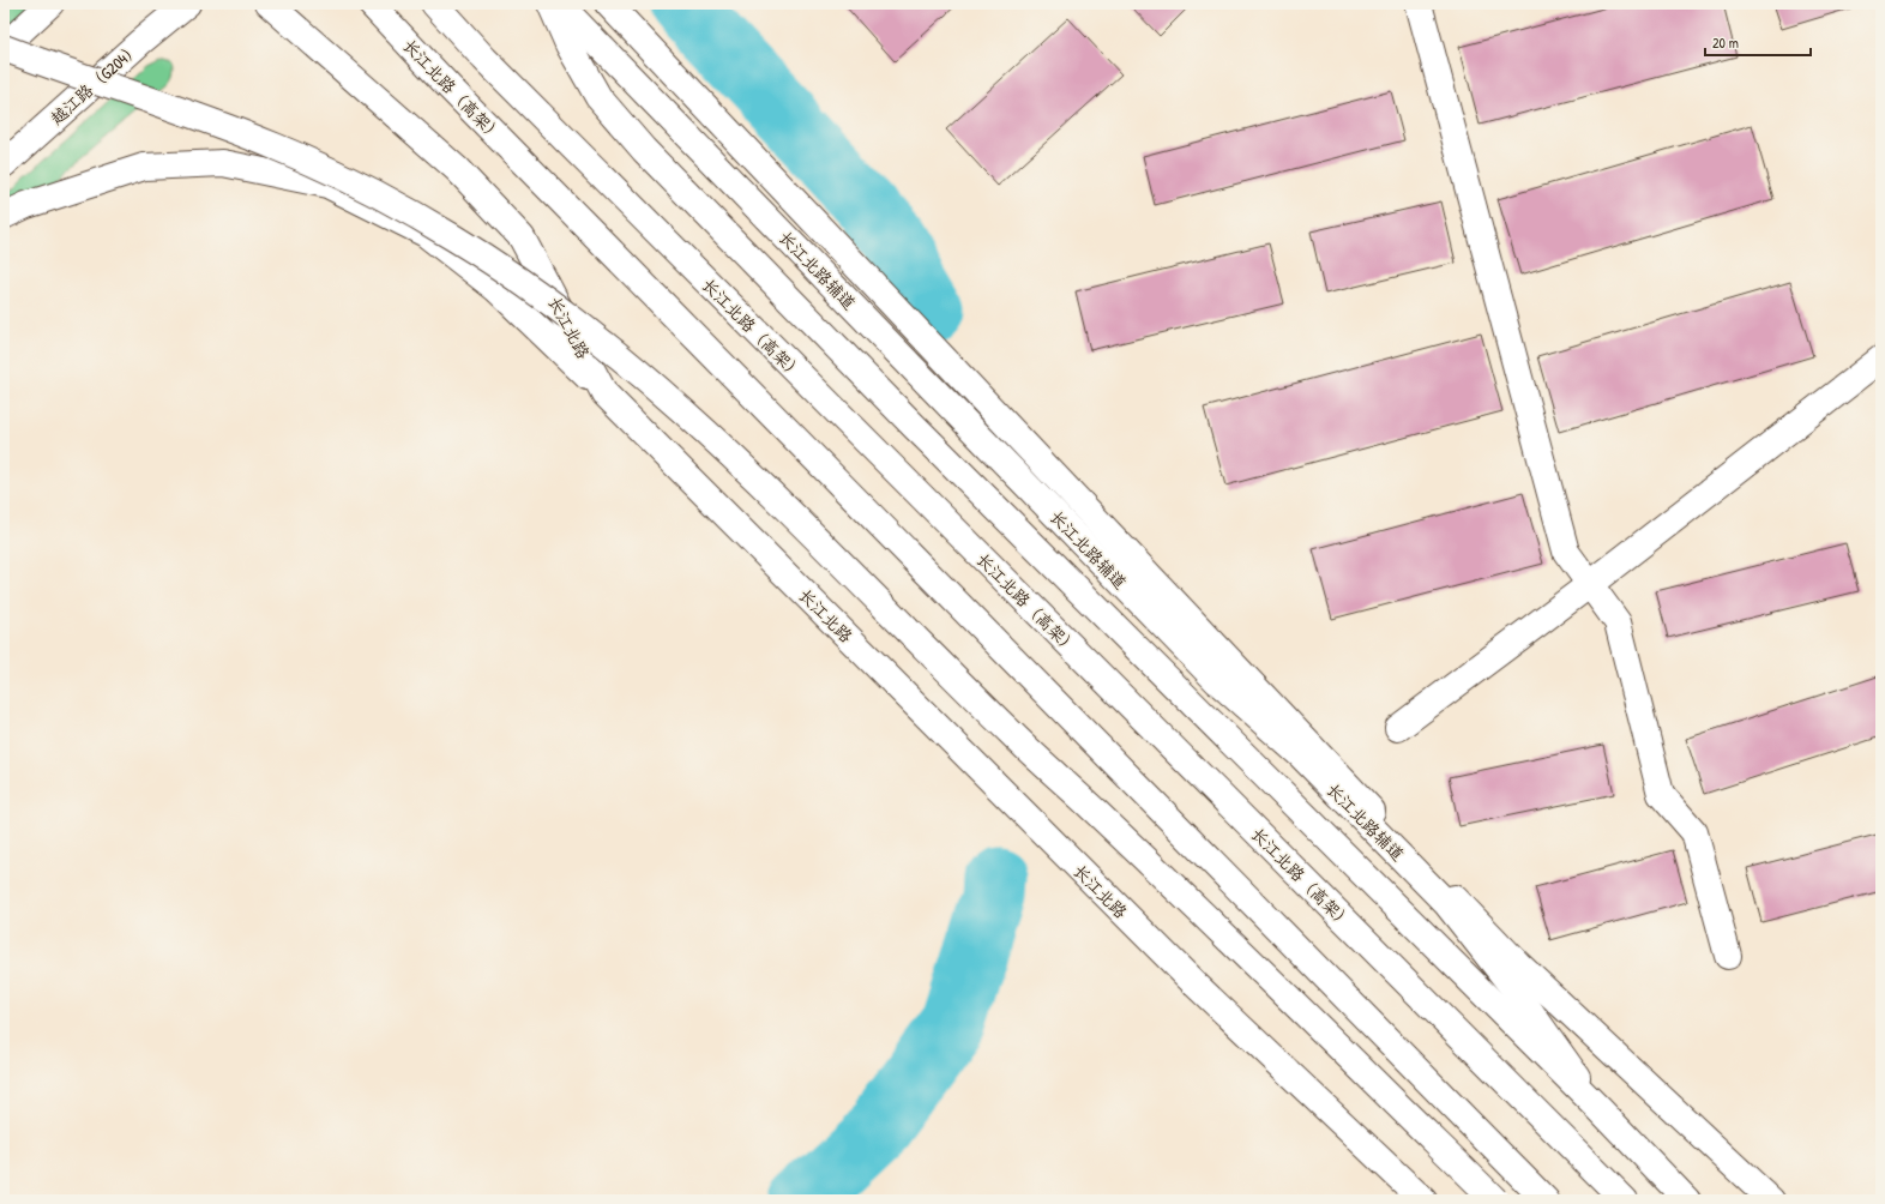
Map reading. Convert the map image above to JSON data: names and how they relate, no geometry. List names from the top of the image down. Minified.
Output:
{"streets":{"main road":["越江路（G204）","长江北路（高架）","长江北路辅道","长江北路"]},"scale_bar":"20 m"}
